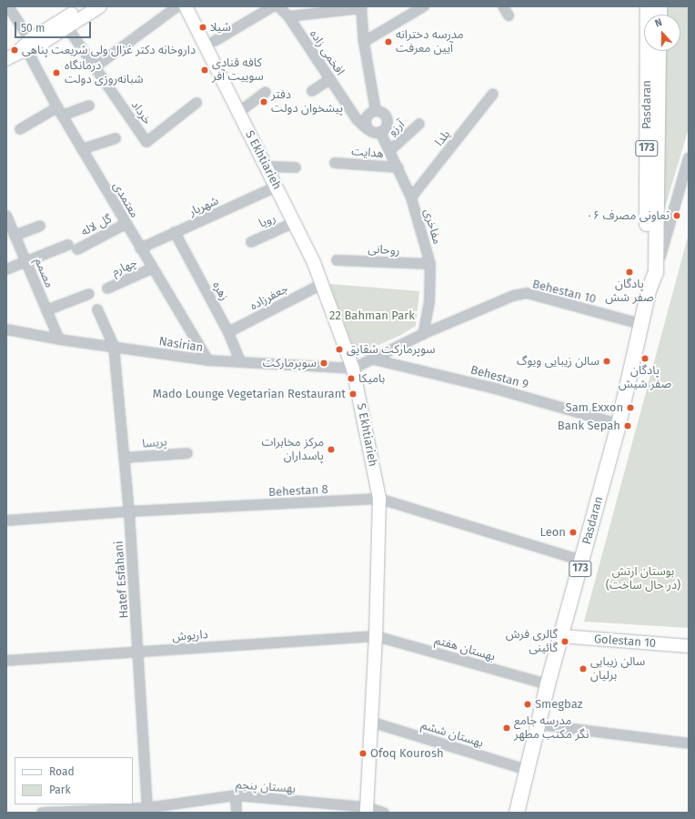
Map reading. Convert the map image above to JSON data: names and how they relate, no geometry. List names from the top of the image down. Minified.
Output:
{"streets":{"main road":["Pasdaran","173","S Ekhtiarieh","Golestan 10"],"street":["افخمی زاده","خرداد","آرزو","یلدا","هدایت","معتمدی","شهریار","رویا","گل لاله","مفاخری","روحانی","چهارم","مصمم","زهره","Behestan 10","جعفرزاده","Nasirian","Behestan 9","پریسا","Behestan 8","Hatef Esfahani","داریوش","بهستان هفتم","بهستان ششم","بهستان پنجم"]},"crossings":[["افخمی زاده","مفاخری"],["Pasdaran","Behestan 10"],["Pasdaran","Behestan 9"],["Pasdaran","Behestan 8"],["Pasdaran","Golestan 10"],["Pasdaran","بهستان هفتم"],["Pasdaran","بهستان ششم"],["آرزو","مفاخری"],["یلدا","مفاخری"],["هدایت","مفاخری"],["S Ekhtiarieh","شهریار"],["S Ekhtiarieh","رویا"],["S Ekhtiarieh","Behestan 10"],["S Ekhtiarieh","جعفرزاده"],["S Ekhtiarieh","Nasirian"],["S Ekhtiarieh","Behestan 8"],["S Ekhtiarieh","داریوش"],["S Ekhtiarieh","بهستان هفتم"],["S Ekhtiarieh","بهستان ششم"],["S Ekhtiarieh","بهستان پنجم"],["معتمدی","شهریار"],["معتمدی","گل لاله"],["معتمدی","چهارم"],["معتمدی","Nasirian"],["شهریار","زهره"],["مفاخری","روحانی"],["مفاخری","Behestan 10"],["مصمم","Nasirian"],["زهره","جعفرزاده"],["زهره","Nasirian"],["Behestan 10","Nasirian"],["Behestan 10","Behestan 9"],["Nasirian","Hatef Esfahani"],["پریسا","Hatef Esfahani"],["Behestan 8","Hatef Esfahani"],["Hatef Esfahani","داریوش"],["Hatef Esfahani","بهستان پنجم"],["داریوش","بهستان هفتم"]],"parks":["22 Bahman Park","بوستان ارتش (در حال ساخت)"],"places":["شیلا","مدرسه دخترانه آیین معرفت","داروخانه دکتر غزال ولی شریعت پناهی","کافه قنادی سوییت آفر","درمانگاه شبانه‌روزی دولت","دفتر پیشخوان دولت","تعاونی مصرف ۰۶","پادگان صفر شش","سوپرمارکت شقایق","پادگان صفر شیش","سالن زیبایی ویوگ","سوپرمارکت","بامیکا","Mado Lounge Vegetarian Restaurant","Sam Exxon","Bank Sepah","مرکز مخابرات پاسداران","Leon","گالری فرش گائینی","سالن زیبایی برلیان","Smegbaz","مدرسه جامع نگر مکتب مطهر","Ofoq Kourosh"],"legend":["Road","Park"],"scale_bar":"50 m","north":"top"}
